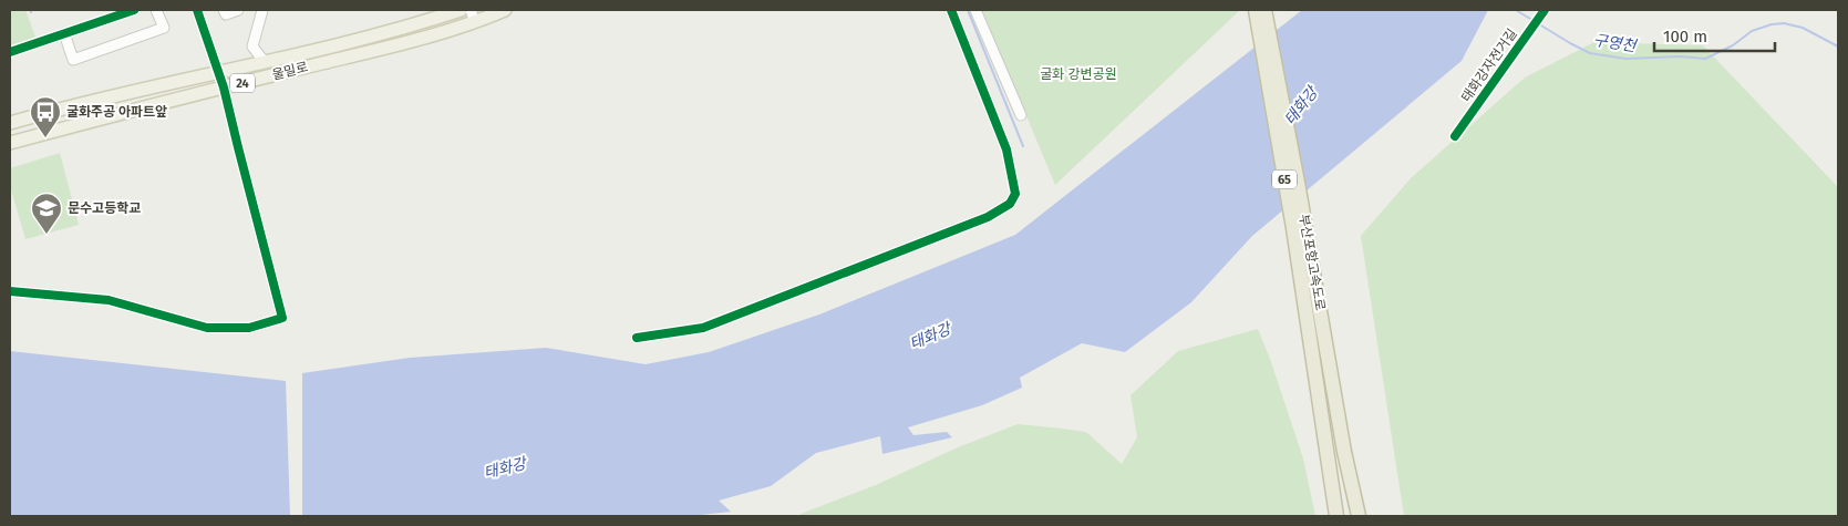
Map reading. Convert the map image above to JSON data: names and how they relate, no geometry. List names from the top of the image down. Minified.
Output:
{"streets":{"highway":["65","부산포항고속도로"],"main road":["울밀로","24"],"cycle path":["태화강자전거길"]},"water":["구영천","태화강"],"parks":["굴화 강변공원"],"places":{"bus stop":["굴화주공 아파트앞"],"school or university":["문수고등학교"]},"scale_bar":"100 m"}
